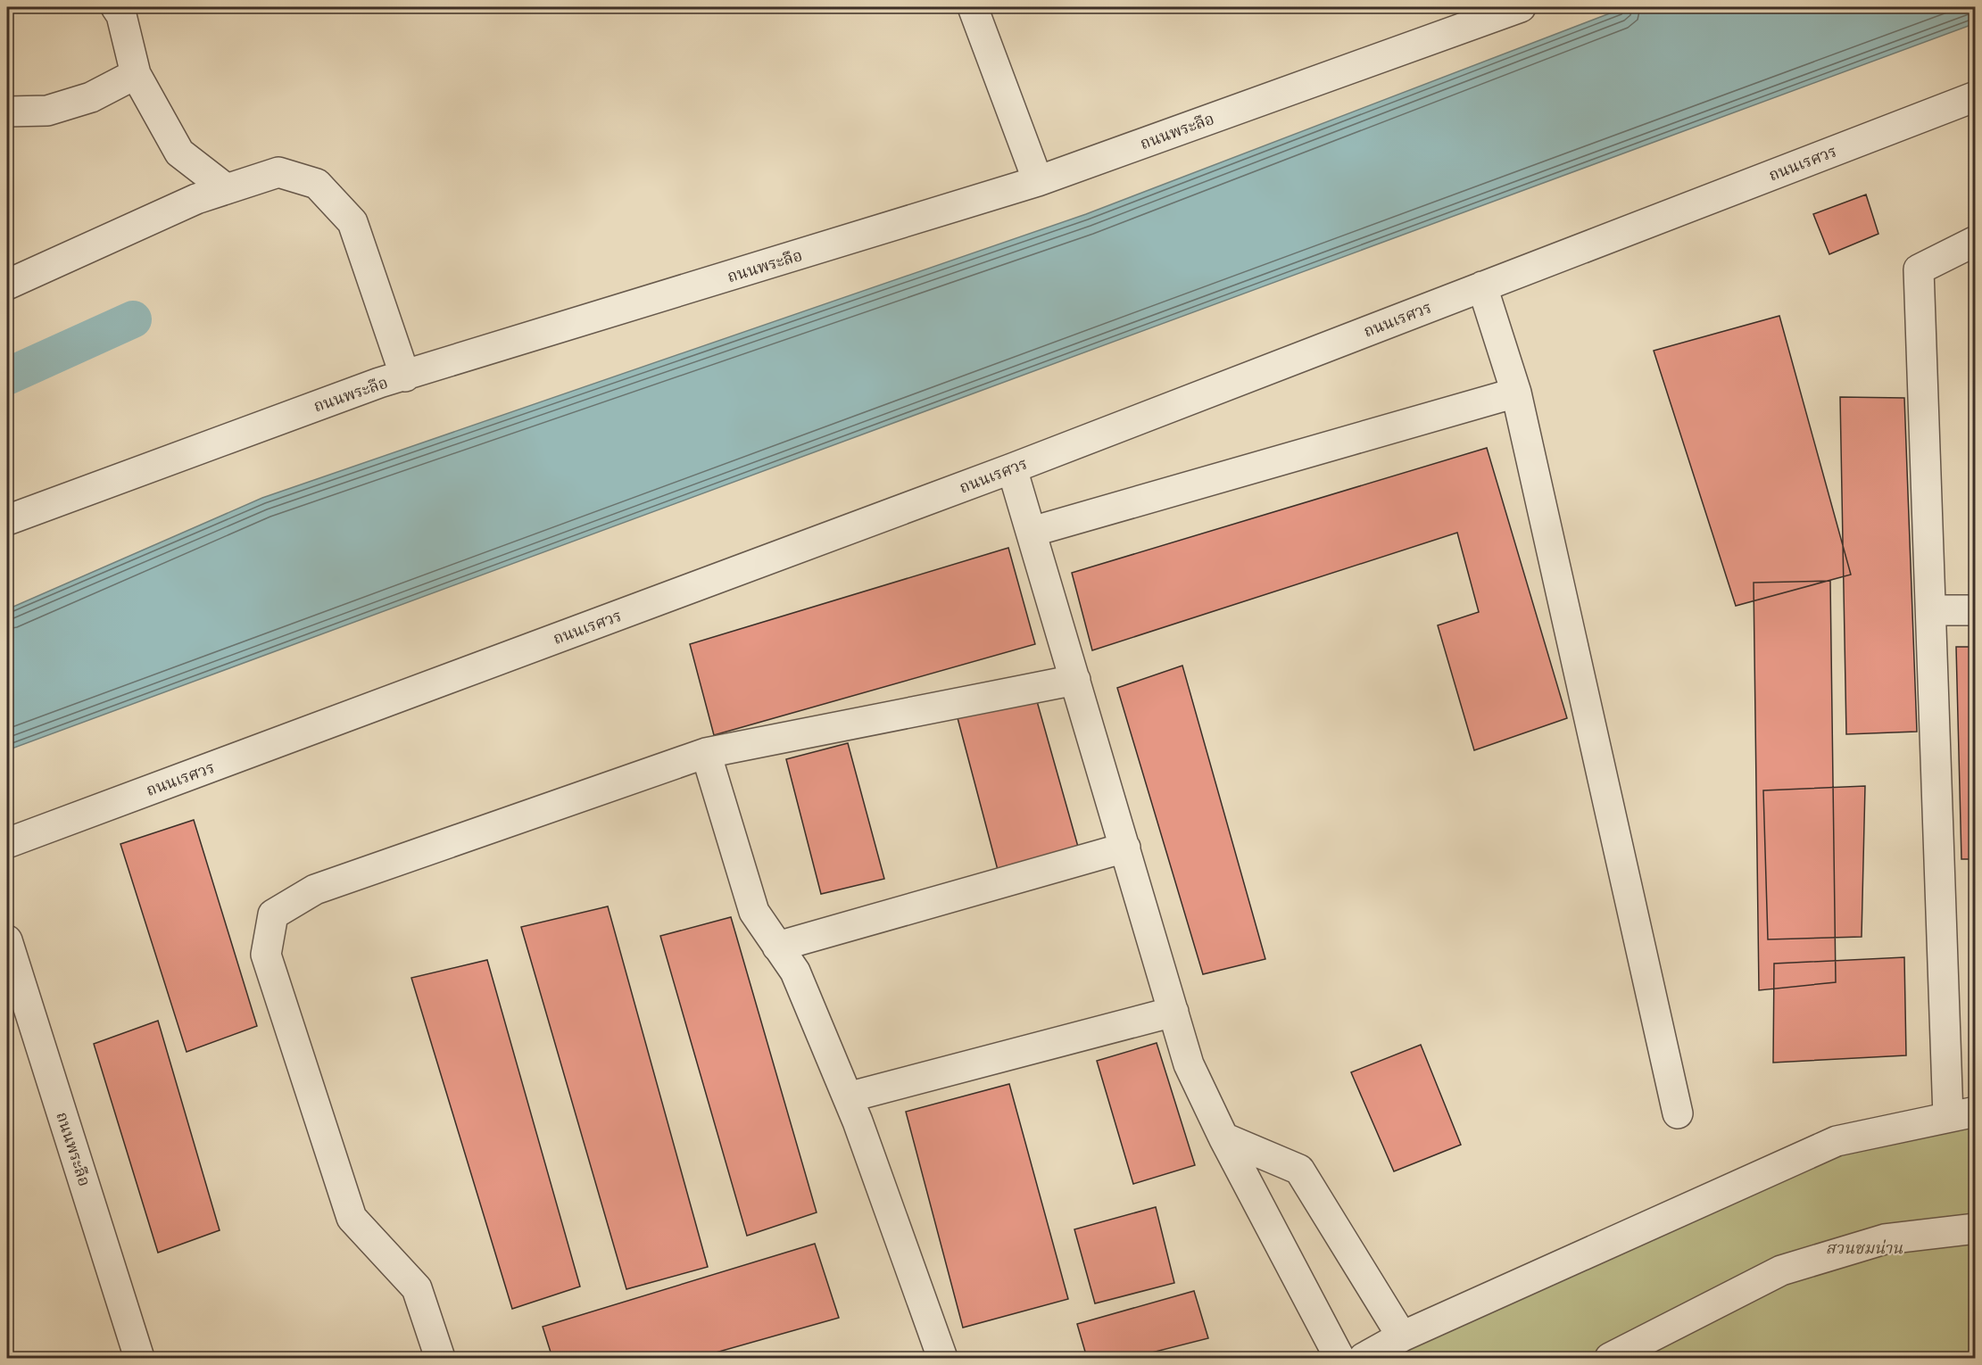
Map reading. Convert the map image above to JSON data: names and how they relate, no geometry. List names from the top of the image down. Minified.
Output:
{"streets":{"street":["ถนนพระลือ","ถนนเรศวร"]},"parks":["สวนชมน่าน"]}
